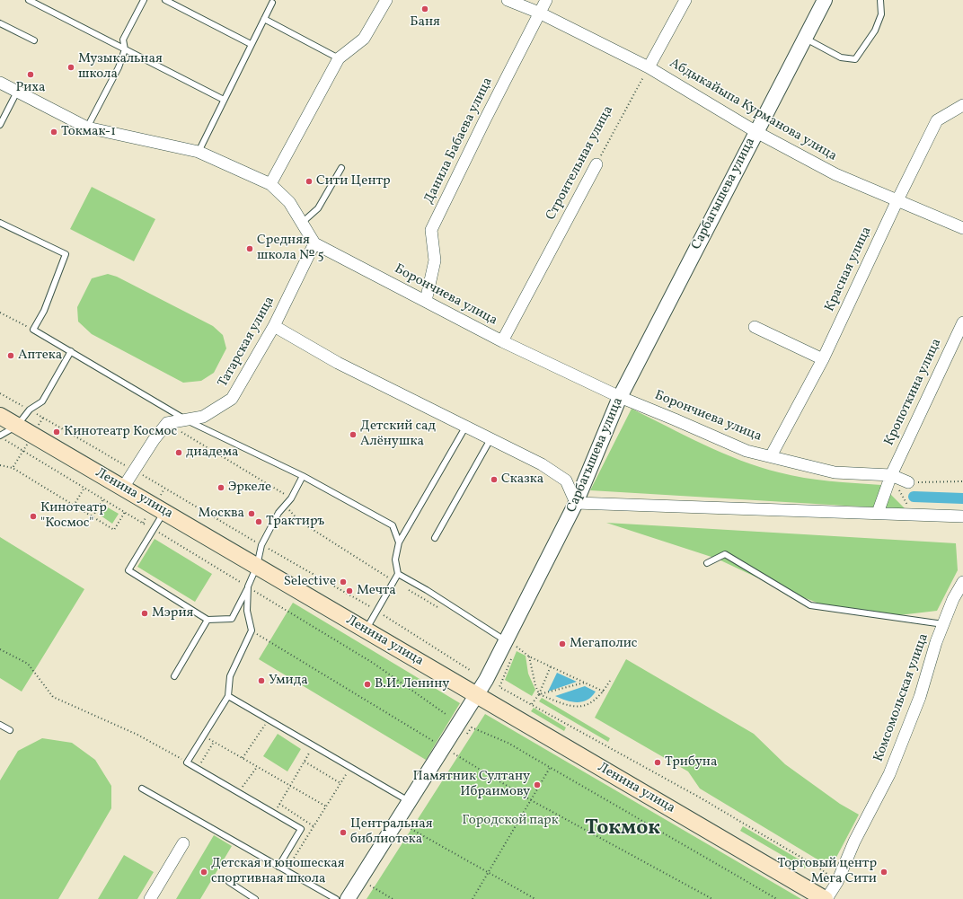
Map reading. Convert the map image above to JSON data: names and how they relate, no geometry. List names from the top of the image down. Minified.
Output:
{"streets":{"main road":["Ленина улица"],"street":["Абдыкайыпа Курманова улица","Данила Бабаева улица","Строительная улица","Сарбагышева улица","Красная улица","Борончиева улица","Татарская улица","Кропоткина улица","Комсомольская улица"]},"crossings":[["Абдыкайыпа Курманова улица","Данила Бабаева улица"],["Абдыкайыпа Курманова улица","Строительная улица"],["Абдыкайыпа Курманова улица","Сарбагышева улица"],["Абдыкайыпа Курманова улица","Красная улица"],["Данила Бабаева улица","Борончиева улица"],["Строительная улица","Борончиева улица"],["Сарбагышева улица","Борончиева улица"],["Сарбагышева улица","Ленина улица"],["Красная улица","Борончиева улица"],["Борончиева улица","Татарская улица"],["Борончиева улица","Кропоткина улица"],["Ленина улица","Комсомольская улица"]],"districts":["Токмок"],"parks":["Городской парк"],"places":["Баня","Музыкальная школа","Риха","Токмак-1","Сити Центр","Средняя школа № 5","Аптека","Кинотеатр Космос","Детский сад Алёнушка","диадема","Сказка","Эркеле","Москва","Кинотеатр \"Космос\"","Трактиръ","Selective","Мечта","Мэрия","Мегаполис","Умида","В.И. Ленину","Трибуна","Памятник Султану Ибраимову","Центральная библиотека","Детская и юношеская спортивная школа","Торговый центр Мега Сити"]}
